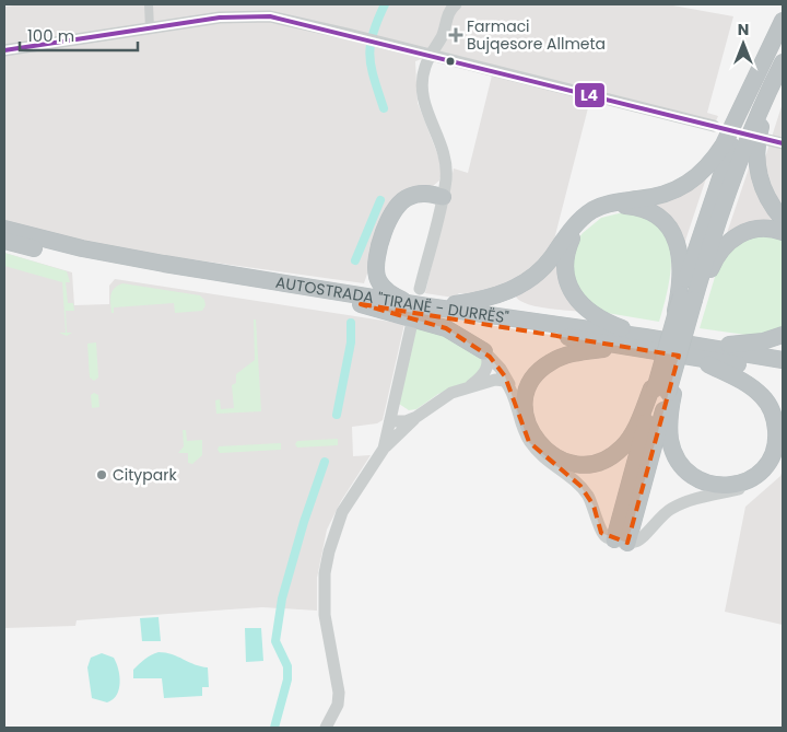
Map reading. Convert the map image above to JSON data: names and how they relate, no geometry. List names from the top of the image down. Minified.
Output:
{"streets":{"highway":["AUTOSTRADA \"TIRANË - DURRËS\""]},"places":{"health":["Farmaci Bujqesore Allmeta"],"other":["Citypark"]},"lines":["transit line L4"],"scale_bar":"100 m","north":"top"}
